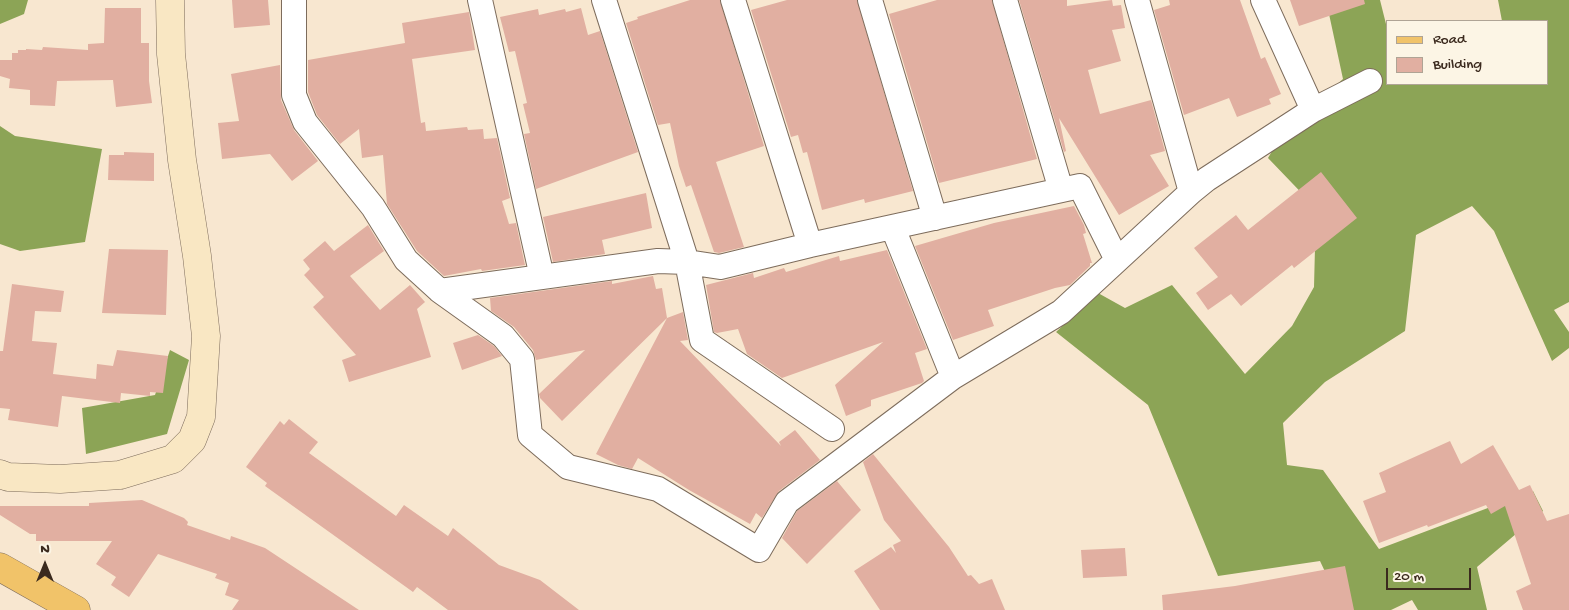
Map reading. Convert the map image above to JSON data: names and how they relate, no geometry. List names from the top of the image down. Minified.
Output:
{"legend":["Road","Building"],"scale_bar":"20 m","north":"top"}
